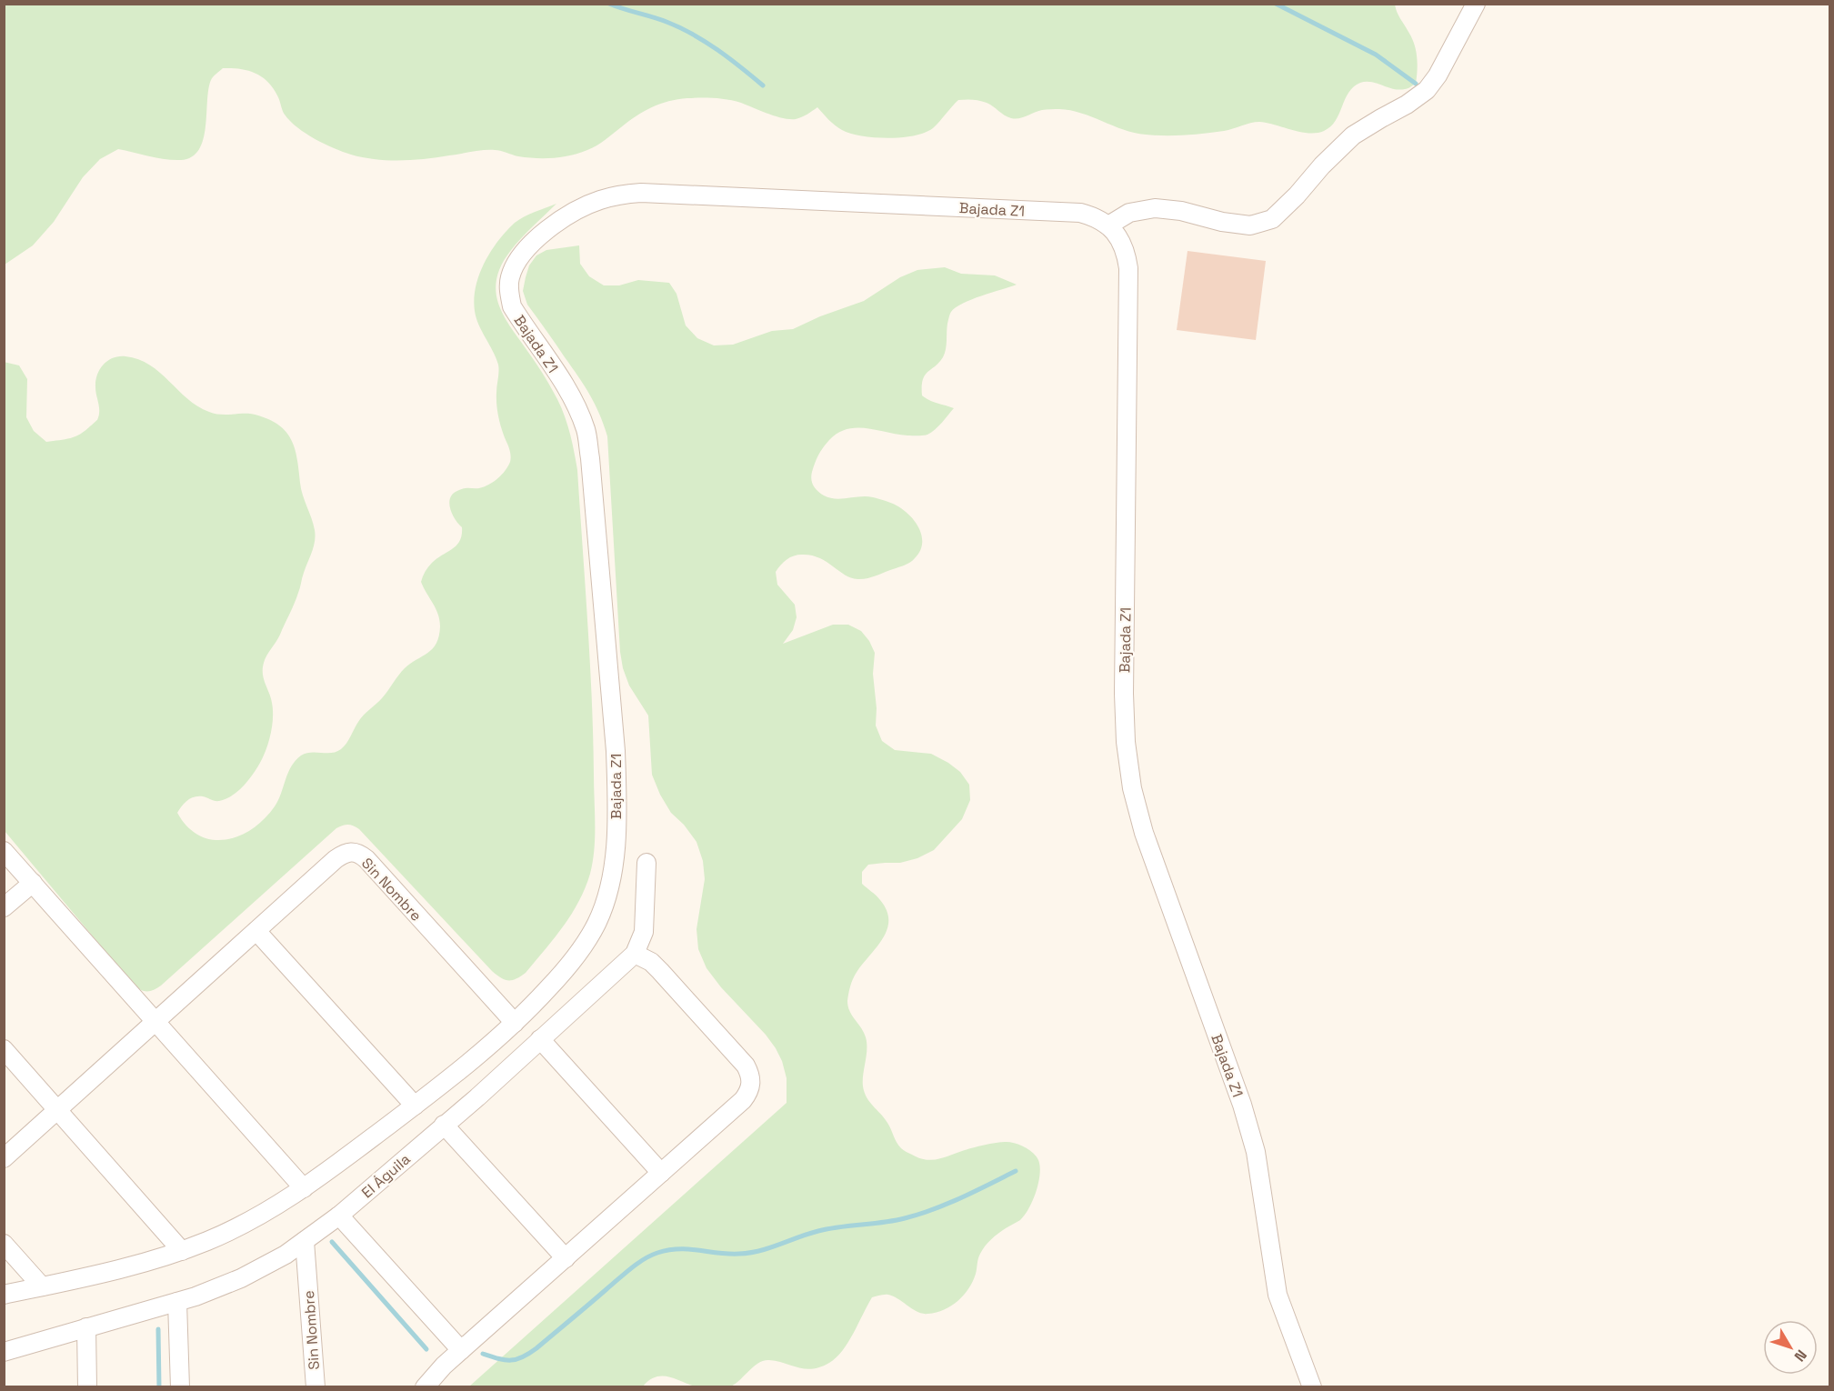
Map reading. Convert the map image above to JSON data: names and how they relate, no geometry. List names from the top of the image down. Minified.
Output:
{"streets":{"street":["Bajada Z1","Sin Nombre","El Águila"]},"crossings":[["Bajada Z1","Sin Nombre"],["Sin Nombre","El Águila"]],"north":"bottom right"}
